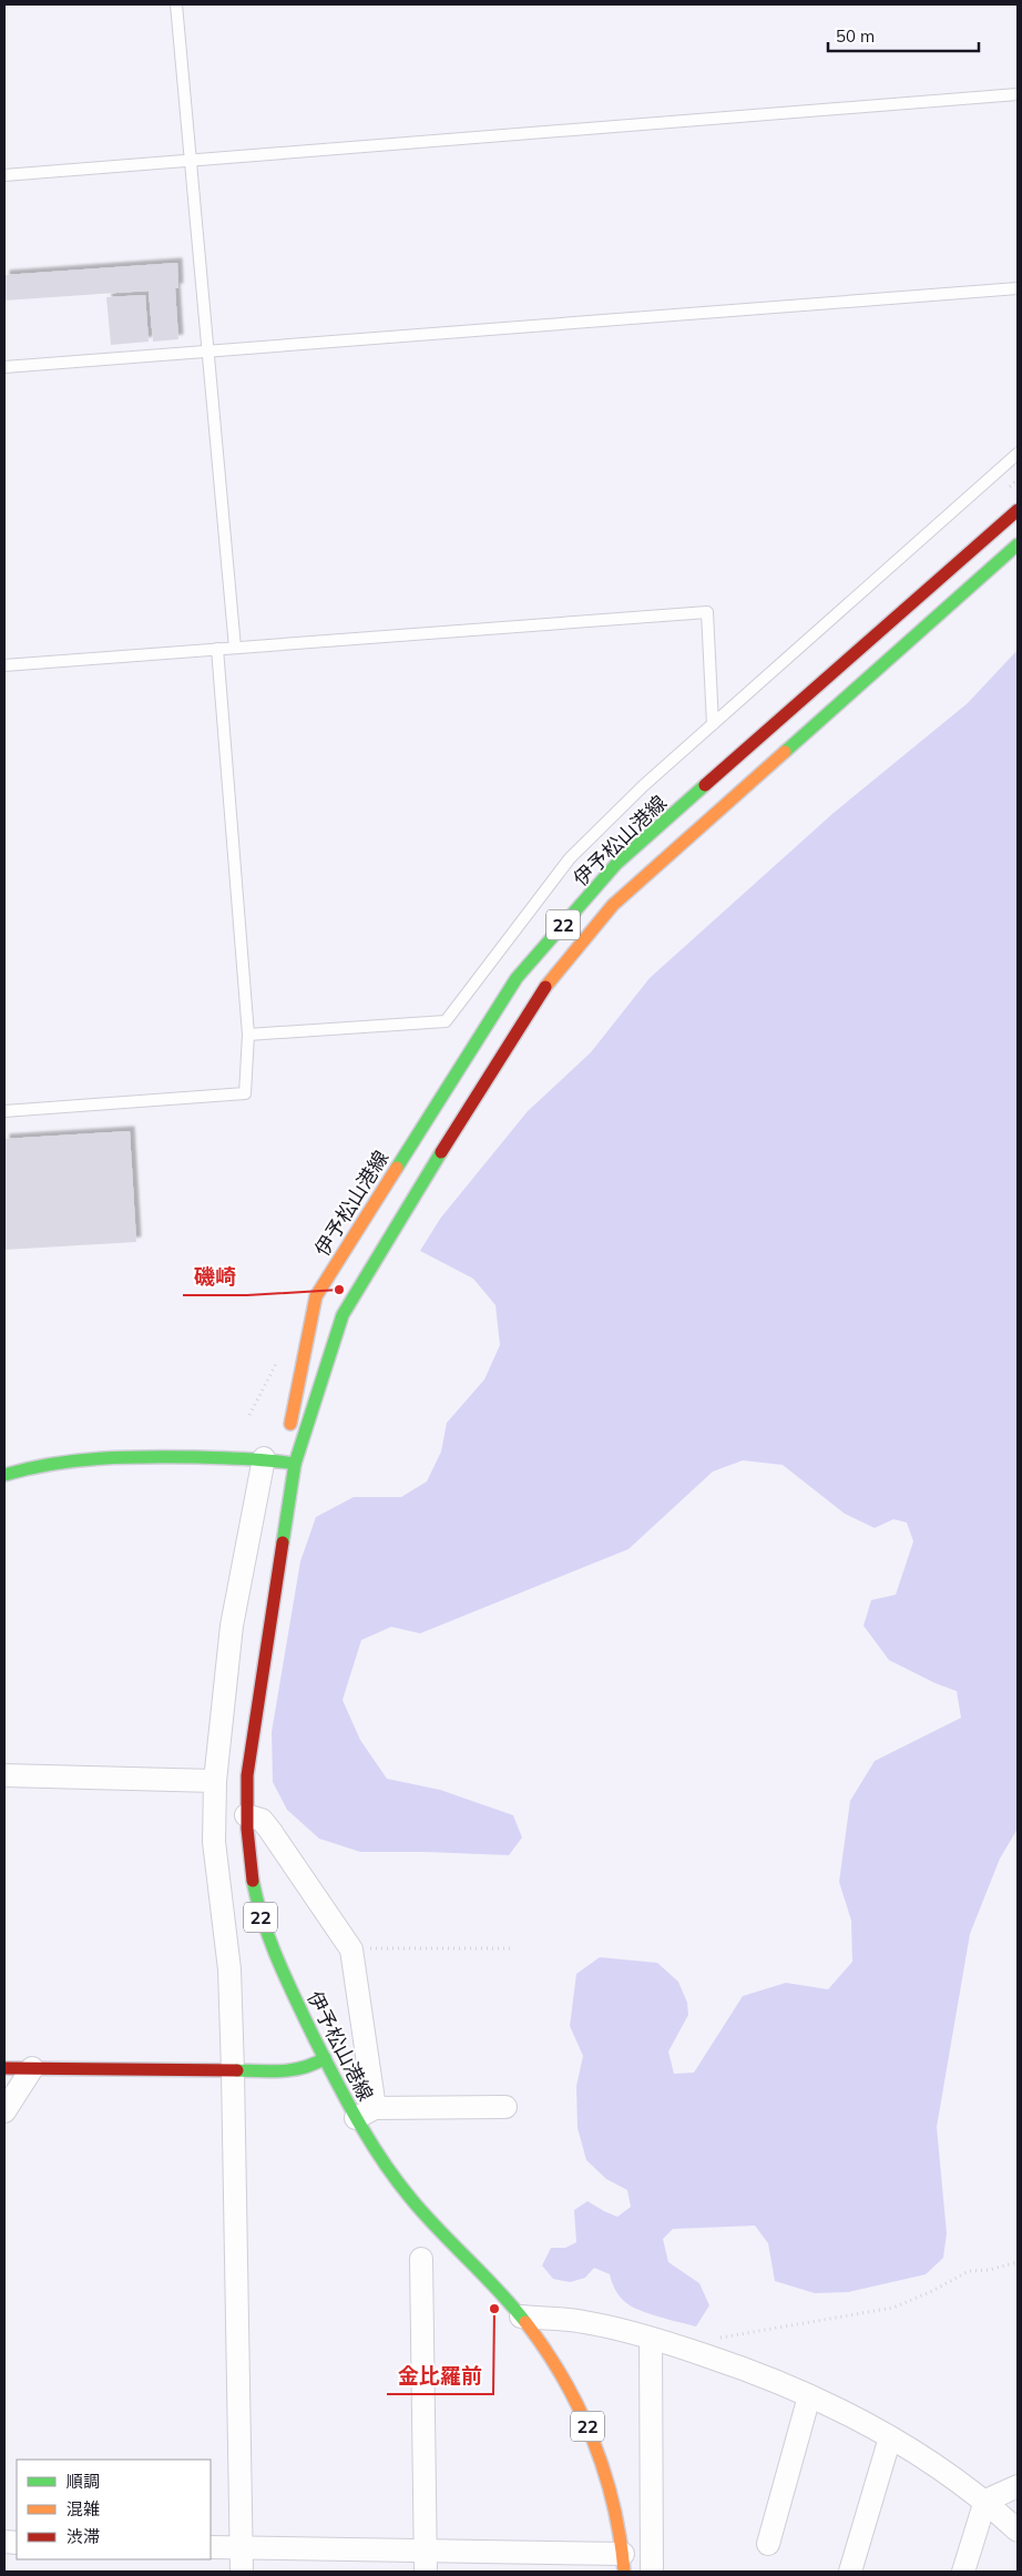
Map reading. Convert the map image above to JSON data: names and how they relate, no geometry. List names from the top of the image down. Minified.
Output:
{"streets":{"main road":["伊予松山港線","22"]},"places":["磯崎","金比羅前"],"legend":["順調","混雑","渋滞"],"scale_bar":"50 m"}
